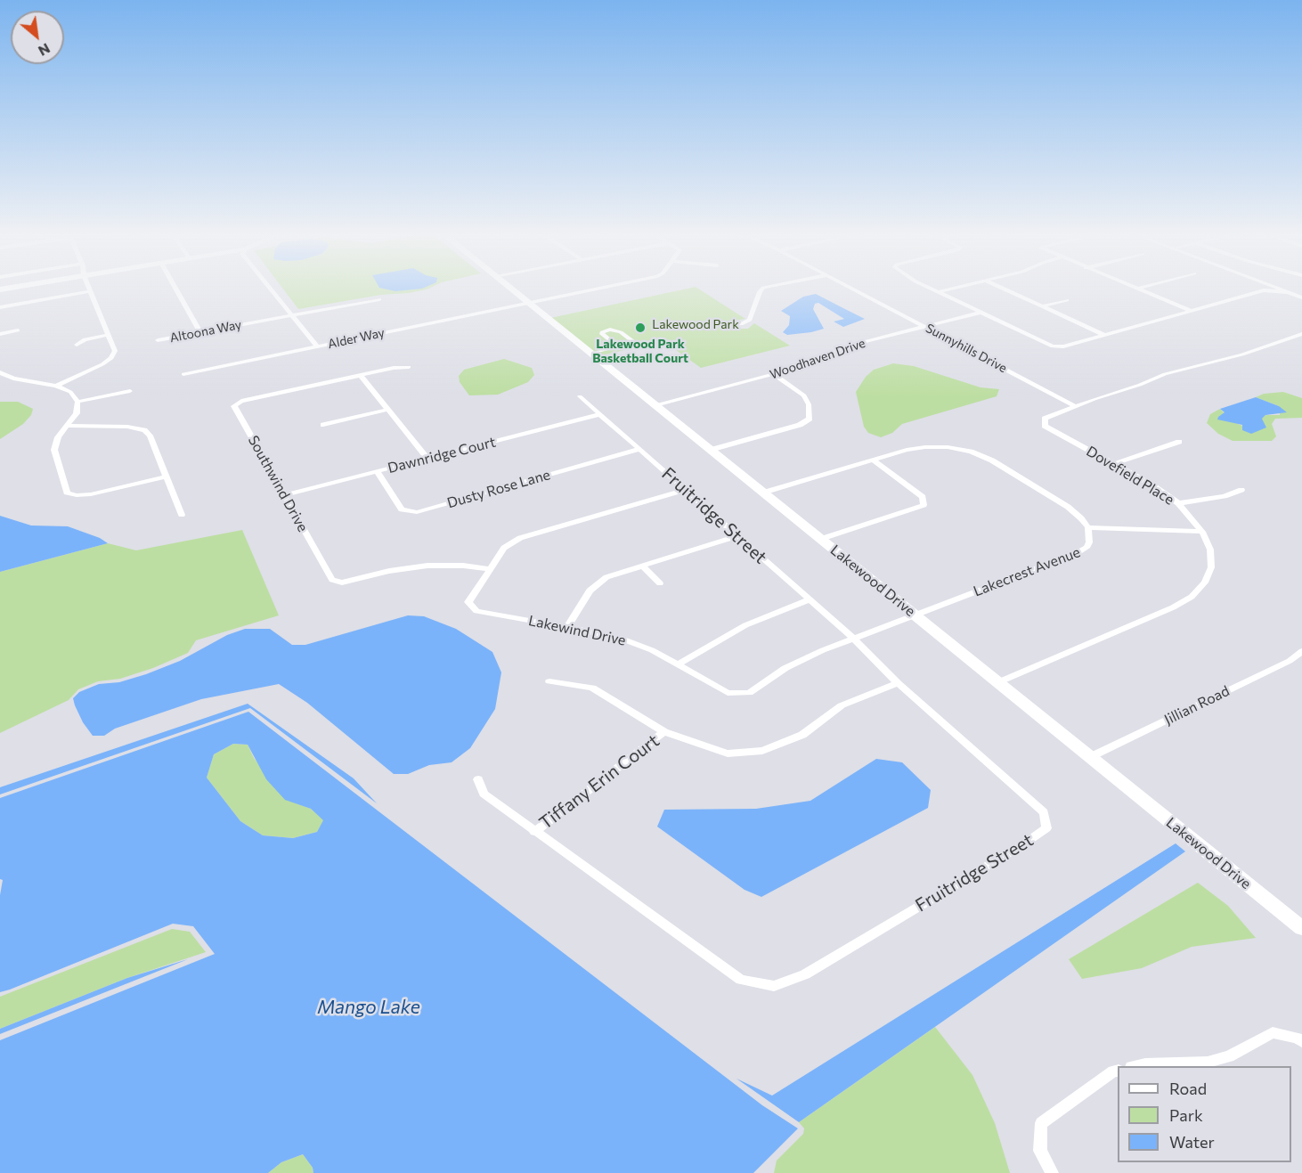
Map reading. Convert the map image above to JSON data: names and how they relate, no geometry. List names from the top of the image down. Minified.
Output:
{"streets":{"street":["Altoona Way","Alder Way","Sunnyhills Drive","Woodhaven Drive","Dawnridge Court","Dovefield Place","Southwind Drive","Dusty Rose Lane","Fruitridge Street","Lakecrest Avenue","Lakewood Drive","Lakewind Drive","Jillian Road","Tiffany Erin Court"]},"crossings":[["Alder Way","Lakewood Drive"],["Sunnyhills Drive","Woodhaven Drive"],["Sunnyhills Drive","Dovefield Place"],["Woodhaven Drive","Lakewood Drive"],["Dawnridge Court","Southwind Drive"],["Dawnridge Court","Dusty Rose Lane"],["Dawnridge Court","Fruitridge Street"],["Dovefield Place","Lakewood Drive"],["Southwind Drive","Lakewind Drive"],["Dusty Rose Lane","Fruitridge Street"],["Fruitridge Street","Lakewind Drive"],["Fruitridge Street","Tiffany Erin Court"],["Lakecrest Avenue","Lakewood Drive"],["Lakecrest Avenue","Lakewind Drive"],["Lakewood Drive","Lakewind Drive"],["Lakewood Drive","Jillian Road"]],"water":["Mango Lake"],"parks":["Lakewood Park"],"places":["Lakewood Park Basketball Court"],"legend":["Road","Park","Water"],"north":"bottom right"}
